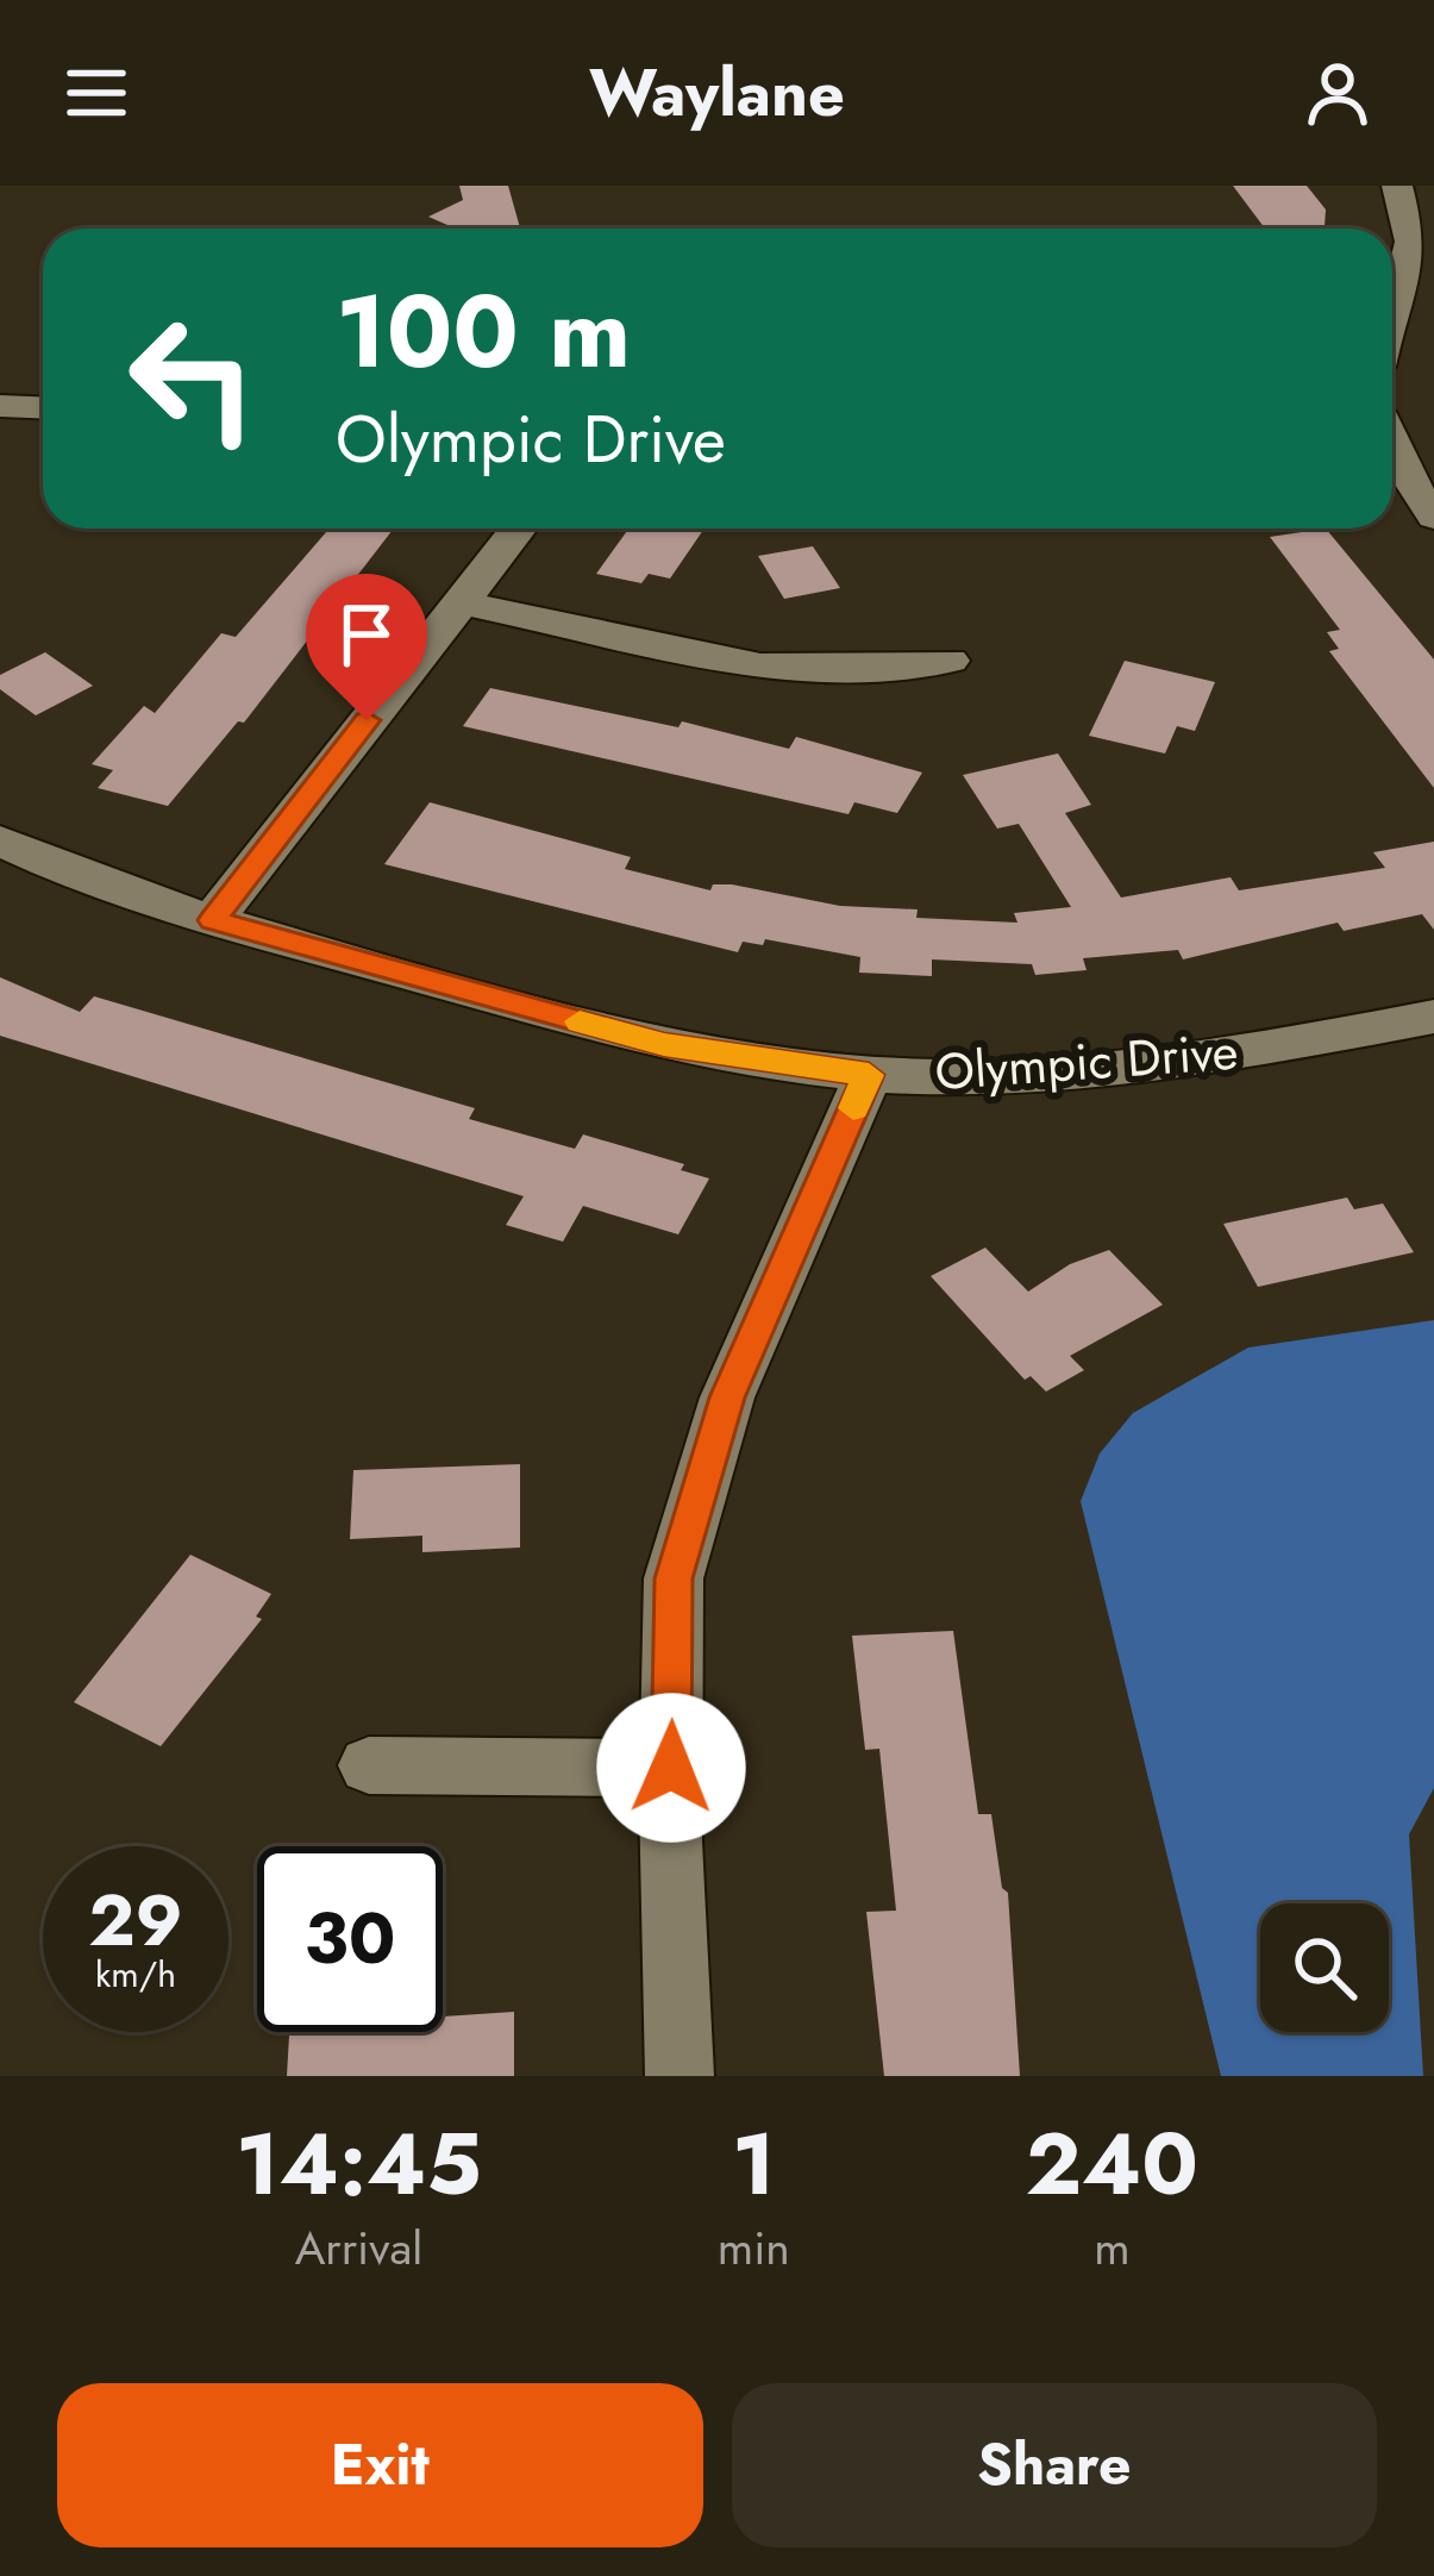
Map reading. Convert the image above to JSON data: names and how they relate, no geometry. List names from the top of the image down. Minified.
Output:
{"streets":{"street":["Olympic Drive"]},"page":{"header":"Waylane","turn":["100 m","Olympic Drive"],"speed":"29 km/h","limit":"30","eta":["14:45","Arrival","1","min","240","m"],"buttons":["Exit","Share"]}}
